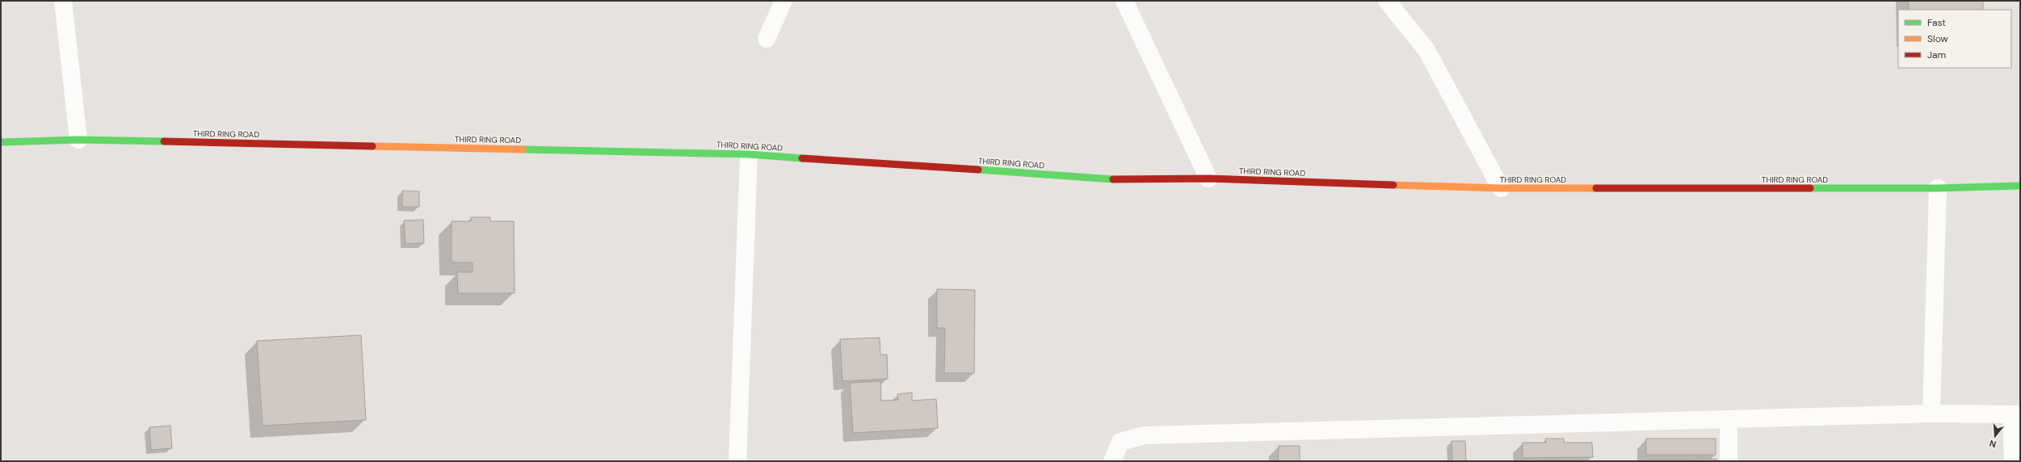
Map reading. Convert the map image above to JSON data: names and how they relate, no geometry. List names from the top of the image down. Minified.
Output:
{"streets":{"street":["THIRD RING ROAD"]},"legend":["Fast","Slow","Jam"],"north":"bottom"}
